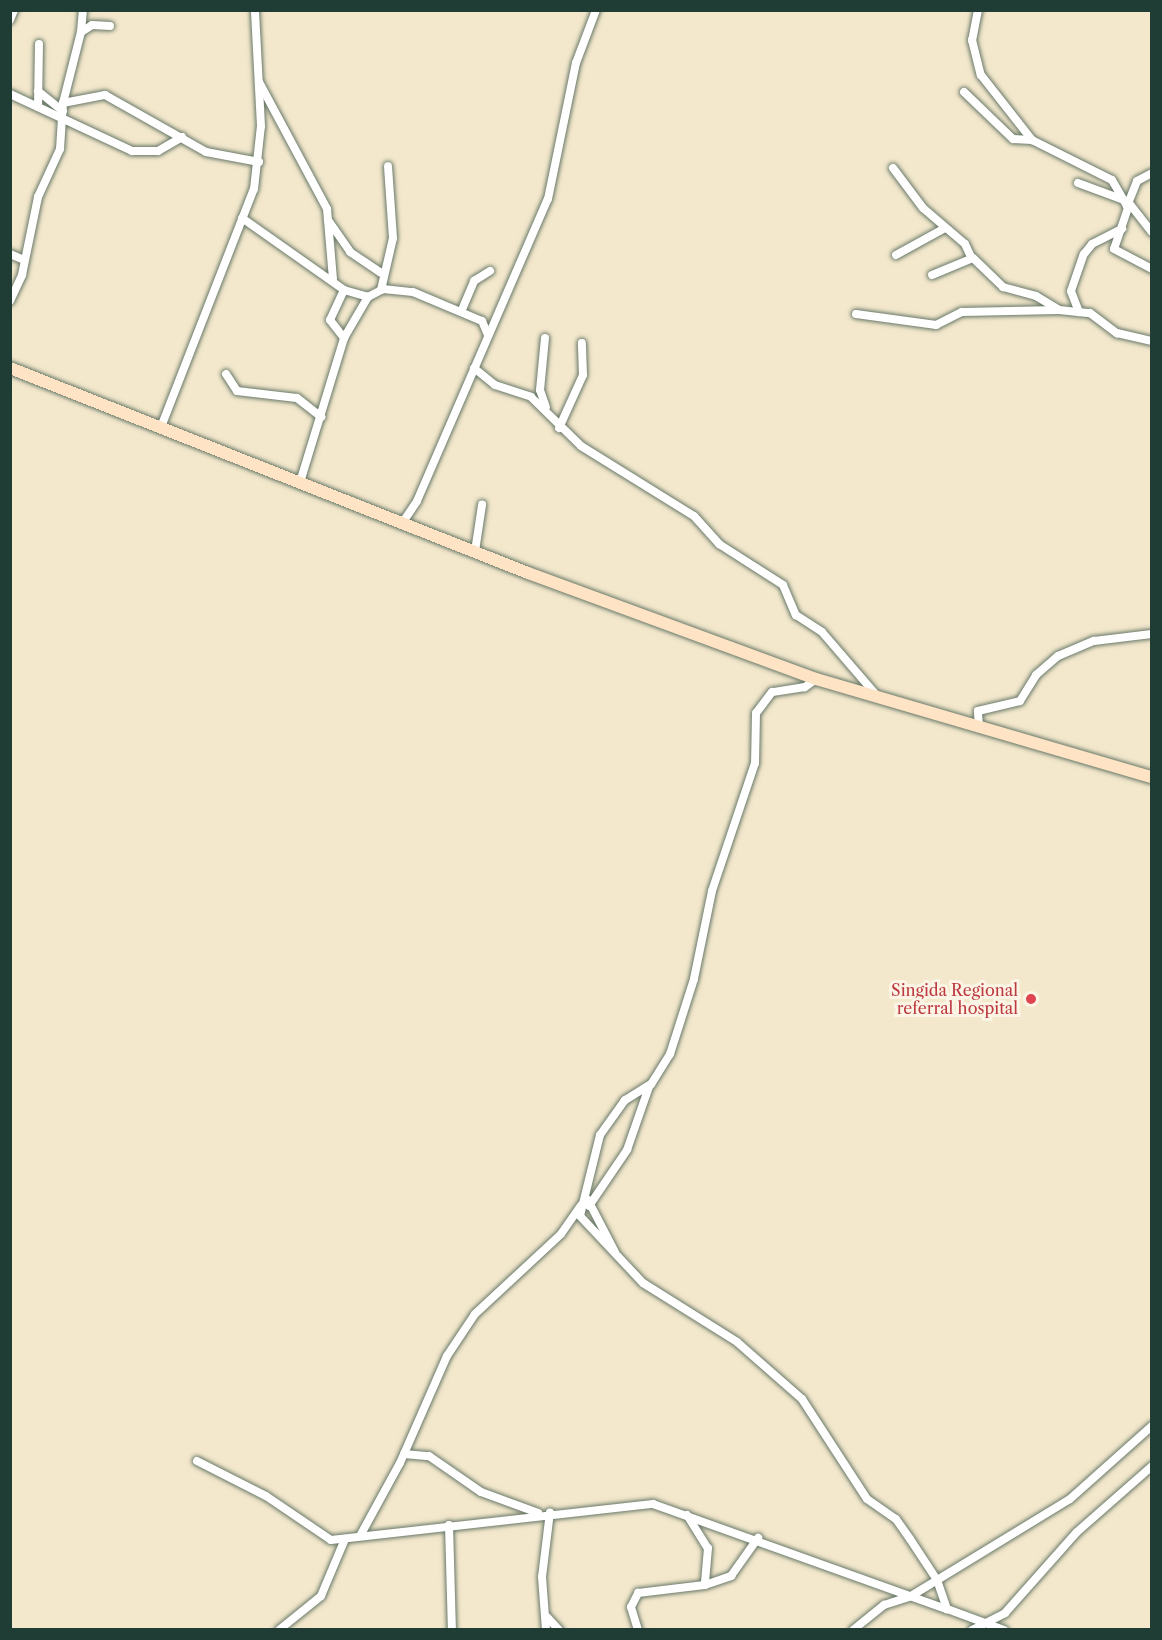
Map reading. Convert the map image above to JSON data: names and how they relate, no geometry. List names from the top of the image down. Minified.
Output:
{"places":["Singida Regional referral hospital"]}
